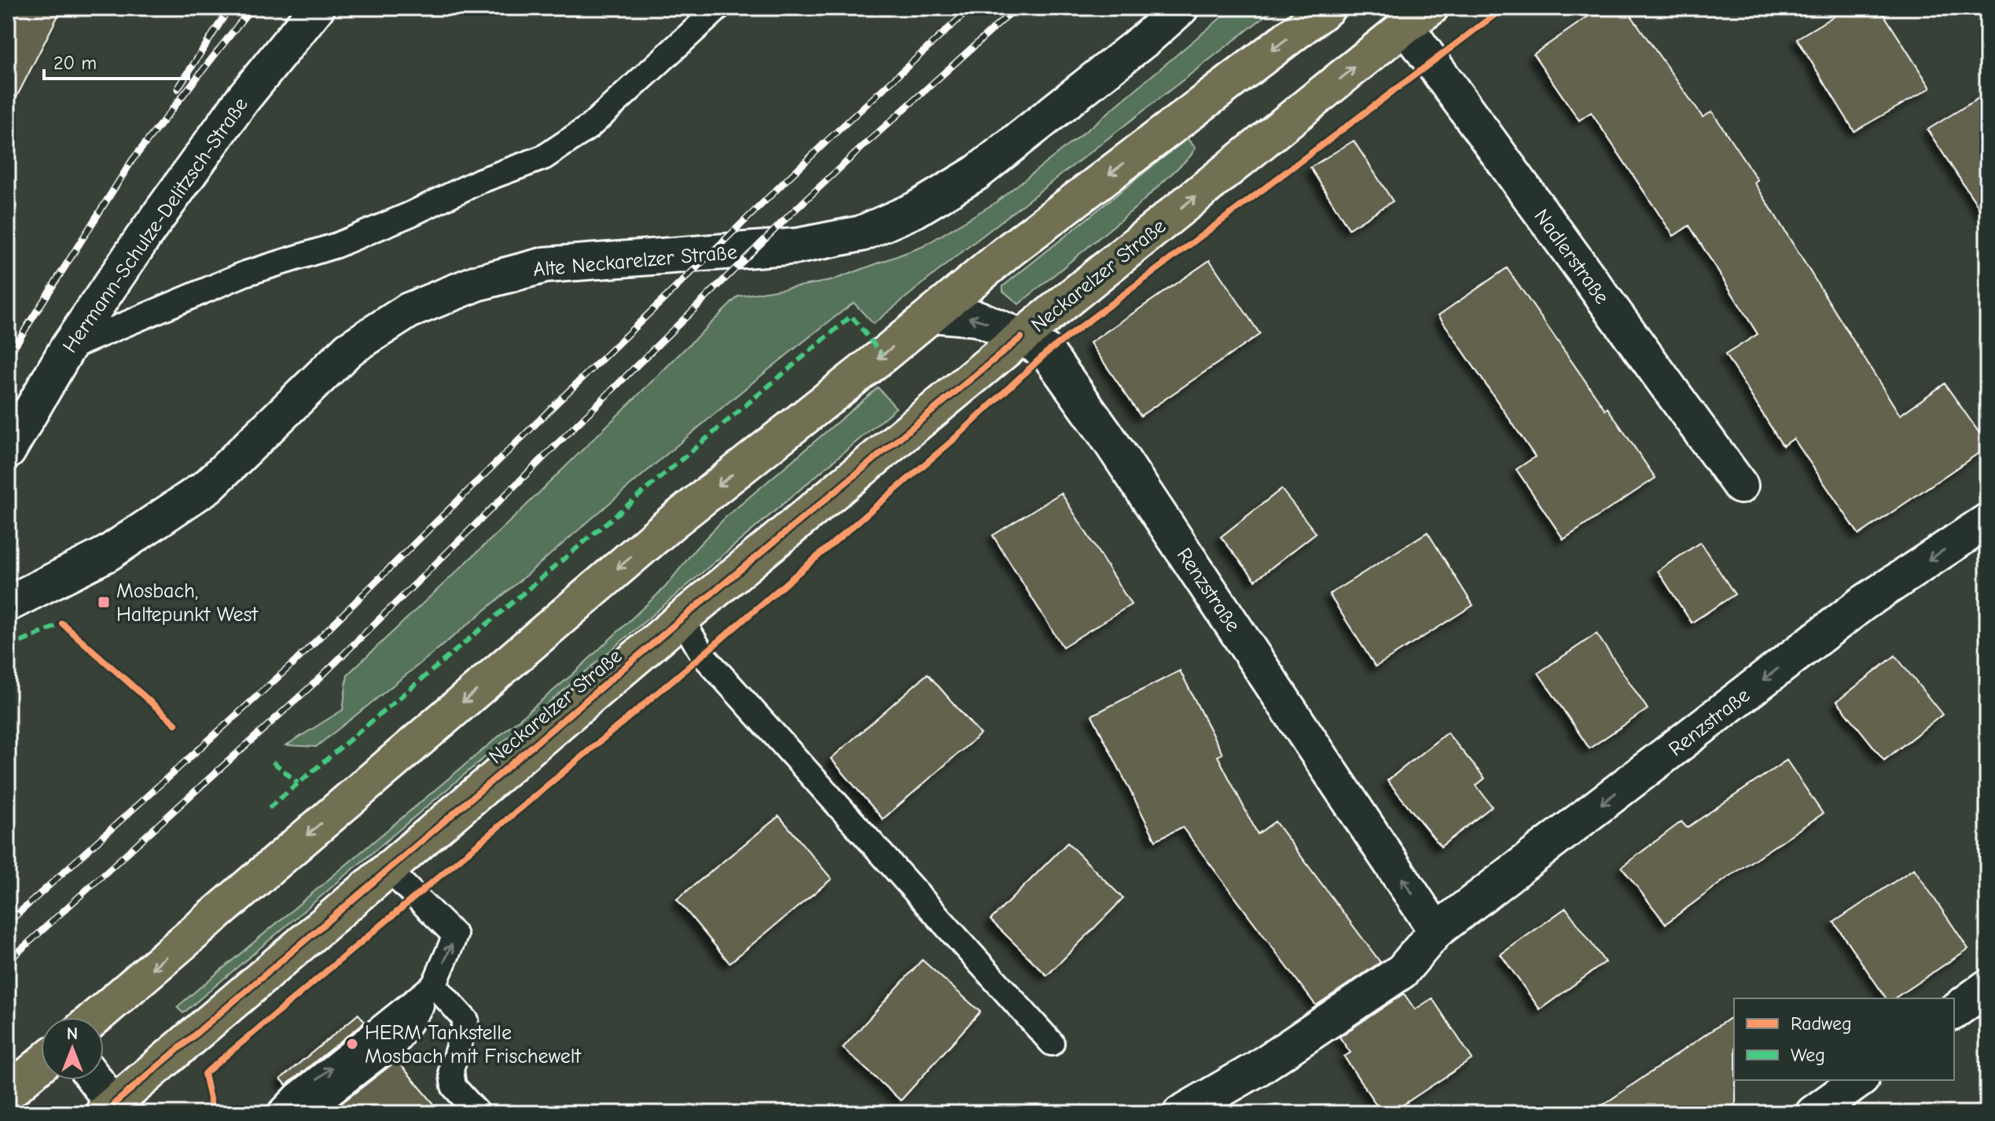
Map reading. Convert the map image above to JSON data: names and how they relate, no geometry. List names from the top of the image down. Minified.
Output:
{"streets":{"main road":["Neckarelzer Straße"],"street":["Hermann-Schulze-Delitzsch-Straße","Nadlerstraße","Alte Neckarelzer Straße","Renzstraße"]},"crossings":[["Nadlerstraße","Neckarelzer Straße"],["Neckarelzer Straße","Renzstraße"]],"places":{"transit":["Mosbach, Haltepunkt West"],"other":["HERM Tankstelle Mosbach mit Frischewelt"]},"legend":["Radweg","Weg"],"scale_bar":"20 m","north":"top"}
